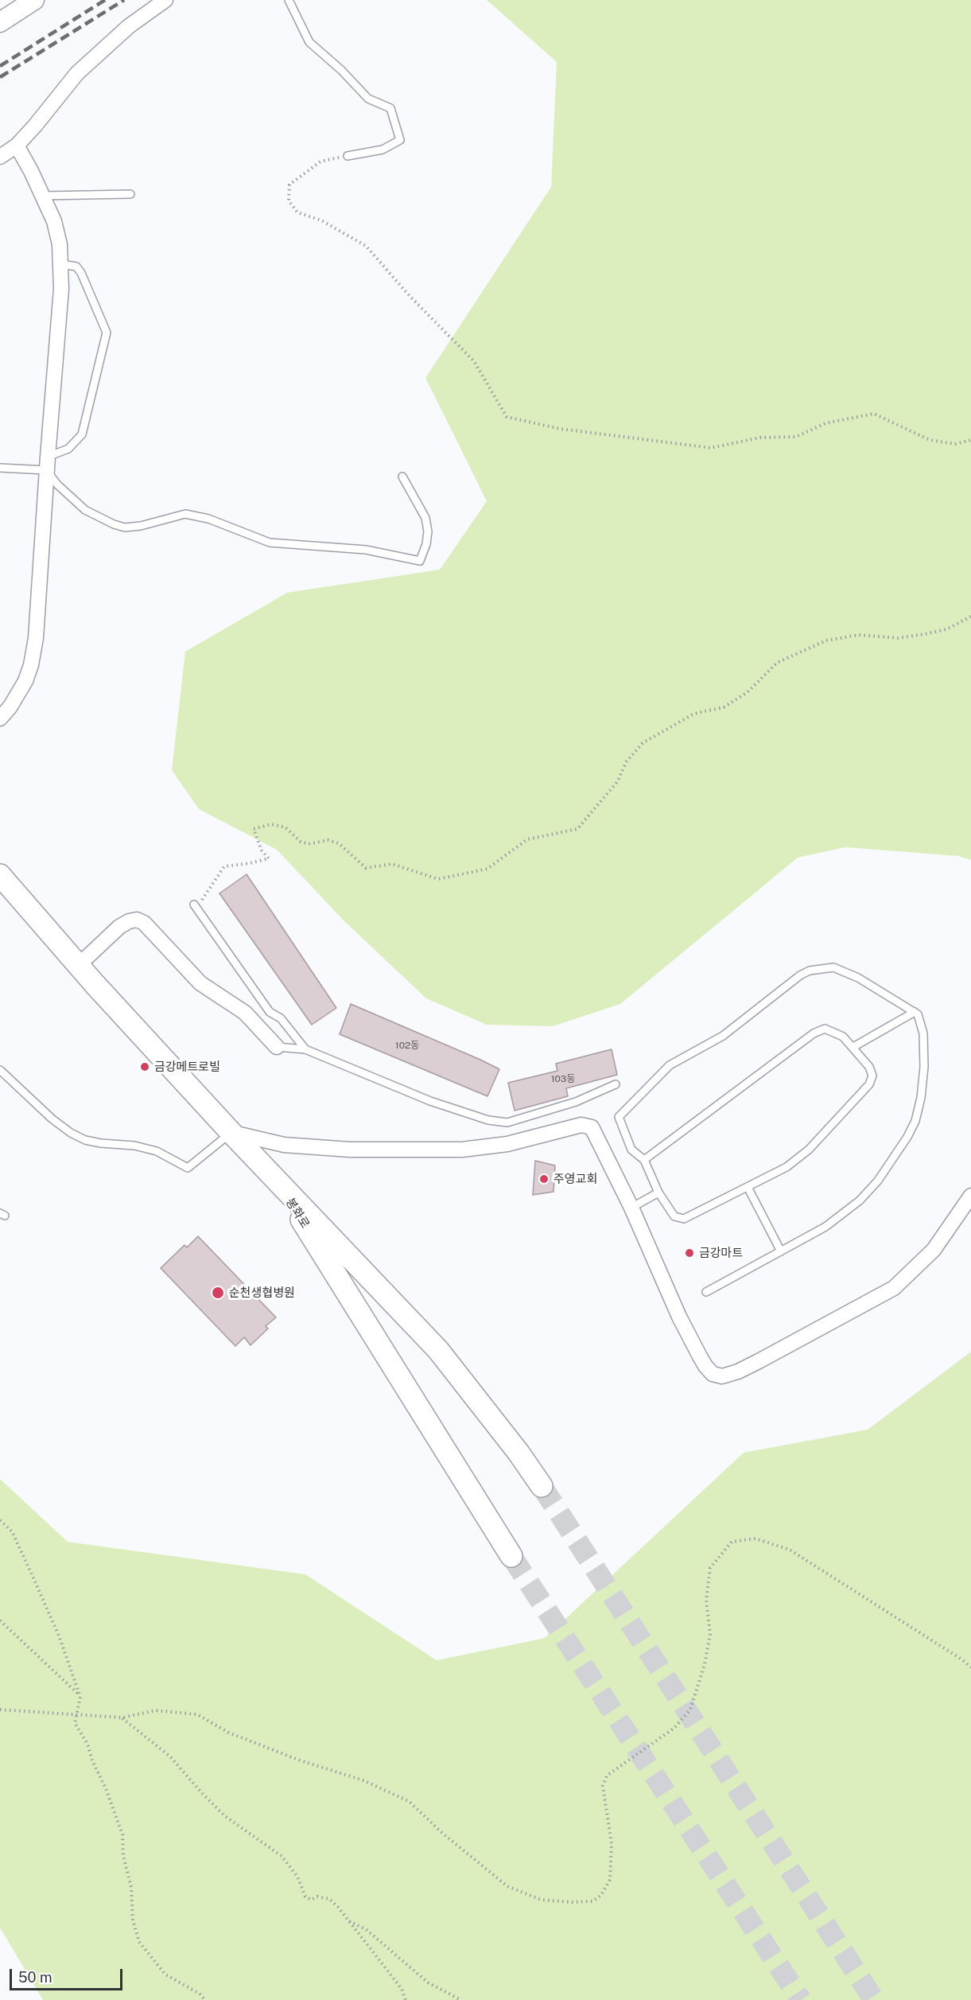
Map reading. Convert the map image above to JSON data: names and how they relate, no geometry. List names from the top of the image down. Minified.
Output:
{"streets":{"main road":["봉화로"]},"places":["금강메트로빌","주영교회","금강마트","순천생협병원"],"house_numbers":["102동","103동"],"scale_bar":"50 m"}
